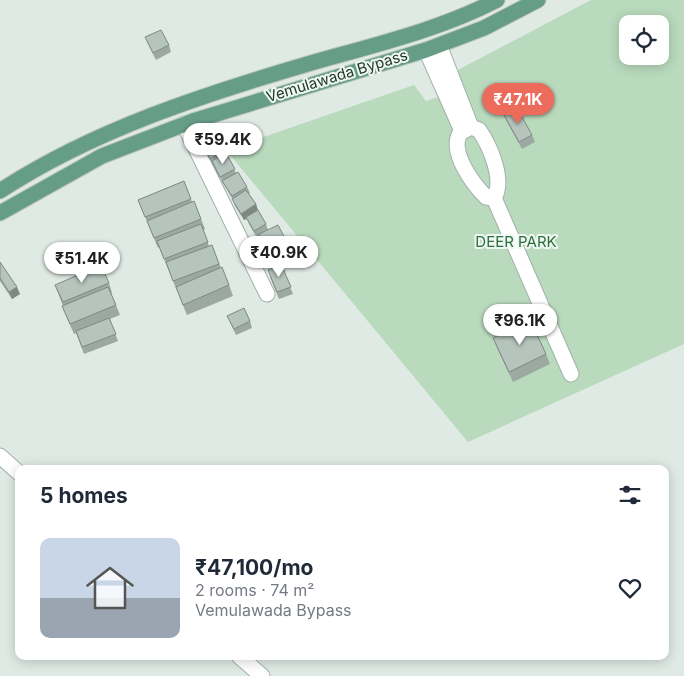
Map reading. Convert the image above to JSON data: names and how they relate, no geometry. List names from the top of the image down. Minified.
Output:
{"streets":{"main road":["Vemulawada Bypass"]},"parks":["DEER PARK"],"page":{"price":["₹47.1K","₹59.4K","₹40.9K","₹51.4K","₹96.1K"],"heading":"5 homes","list":[{"name":"₹47,100/mo","note":"2 rooms · 74 m² · Vemulawada Bypass"}]}}
